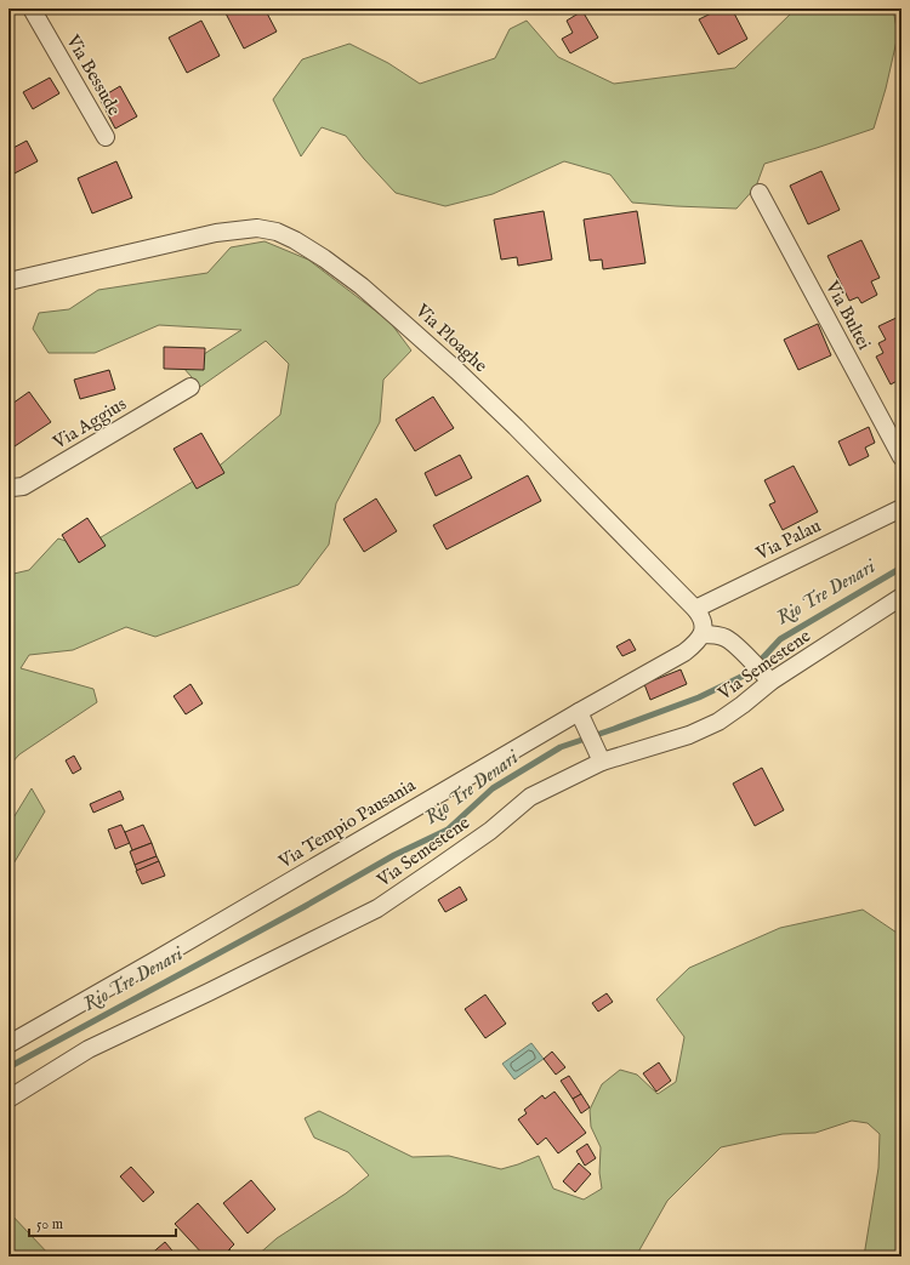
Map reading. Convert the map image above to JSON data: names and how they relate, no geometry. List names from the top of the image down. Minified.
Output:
{"streets":{"street":["Via Bessude","Via Bultei","Via Ploaghe","Via Aggius","Via Palau","Via Semestene","Via Tempio Pausania"]},"crossings":[["Via Ploaghe","Via Palau"],["Via Ploaghe","Via Tempio Pausania"]],"water":["Rio Tre Denari"],"scale_bar":"50 m"}
